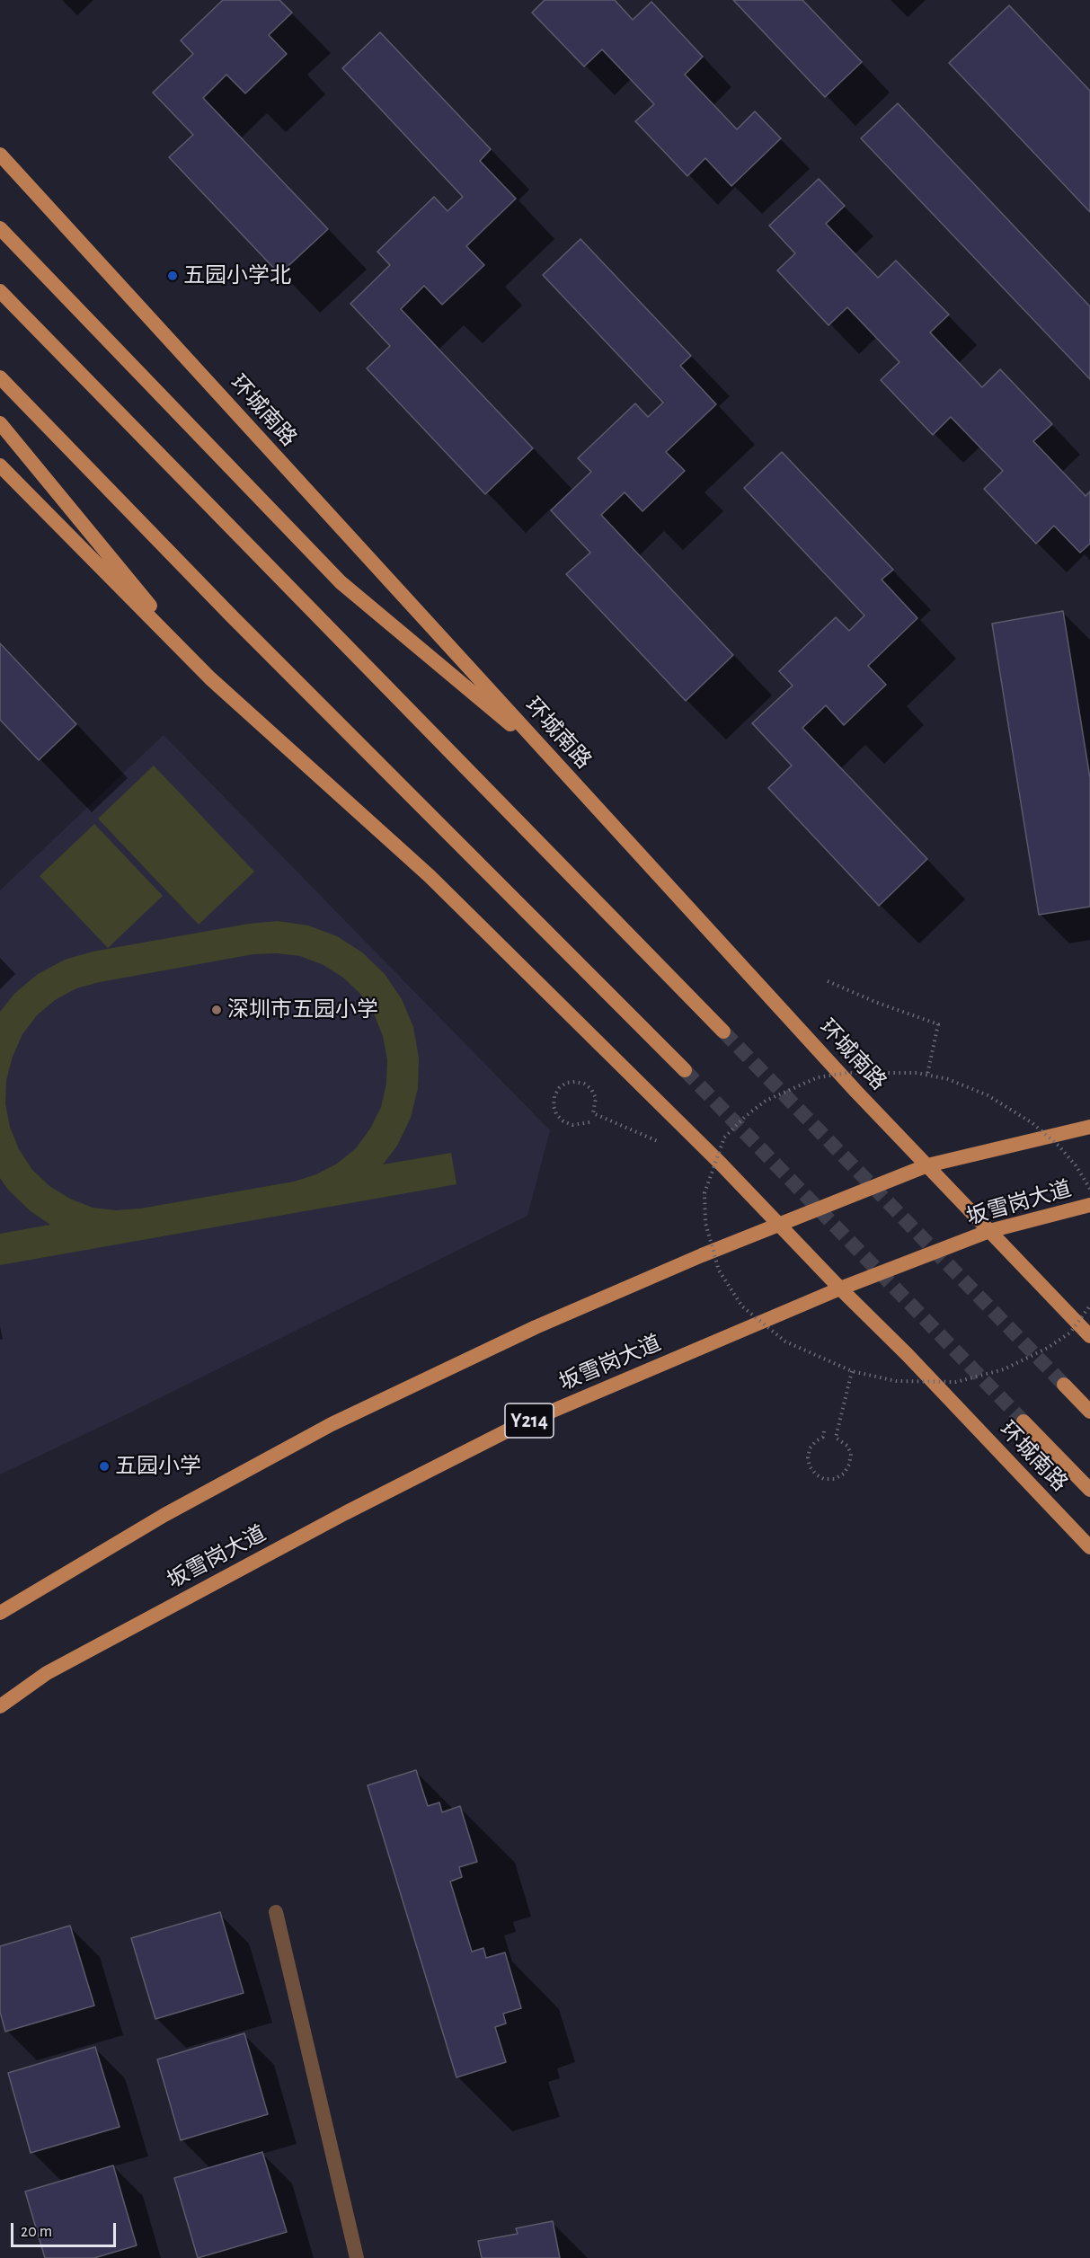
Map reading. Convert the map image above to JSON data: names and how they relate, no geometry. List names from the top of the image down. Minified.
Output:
{"streets":{"main road":["环城南路","坂雪岗大道","Y214"]},"crossings":[["环城南路","坂雪岗大道"]],"places":["五园小学北","深圳市五园小学","五园小学"],"scale_bar":"20 m"}
